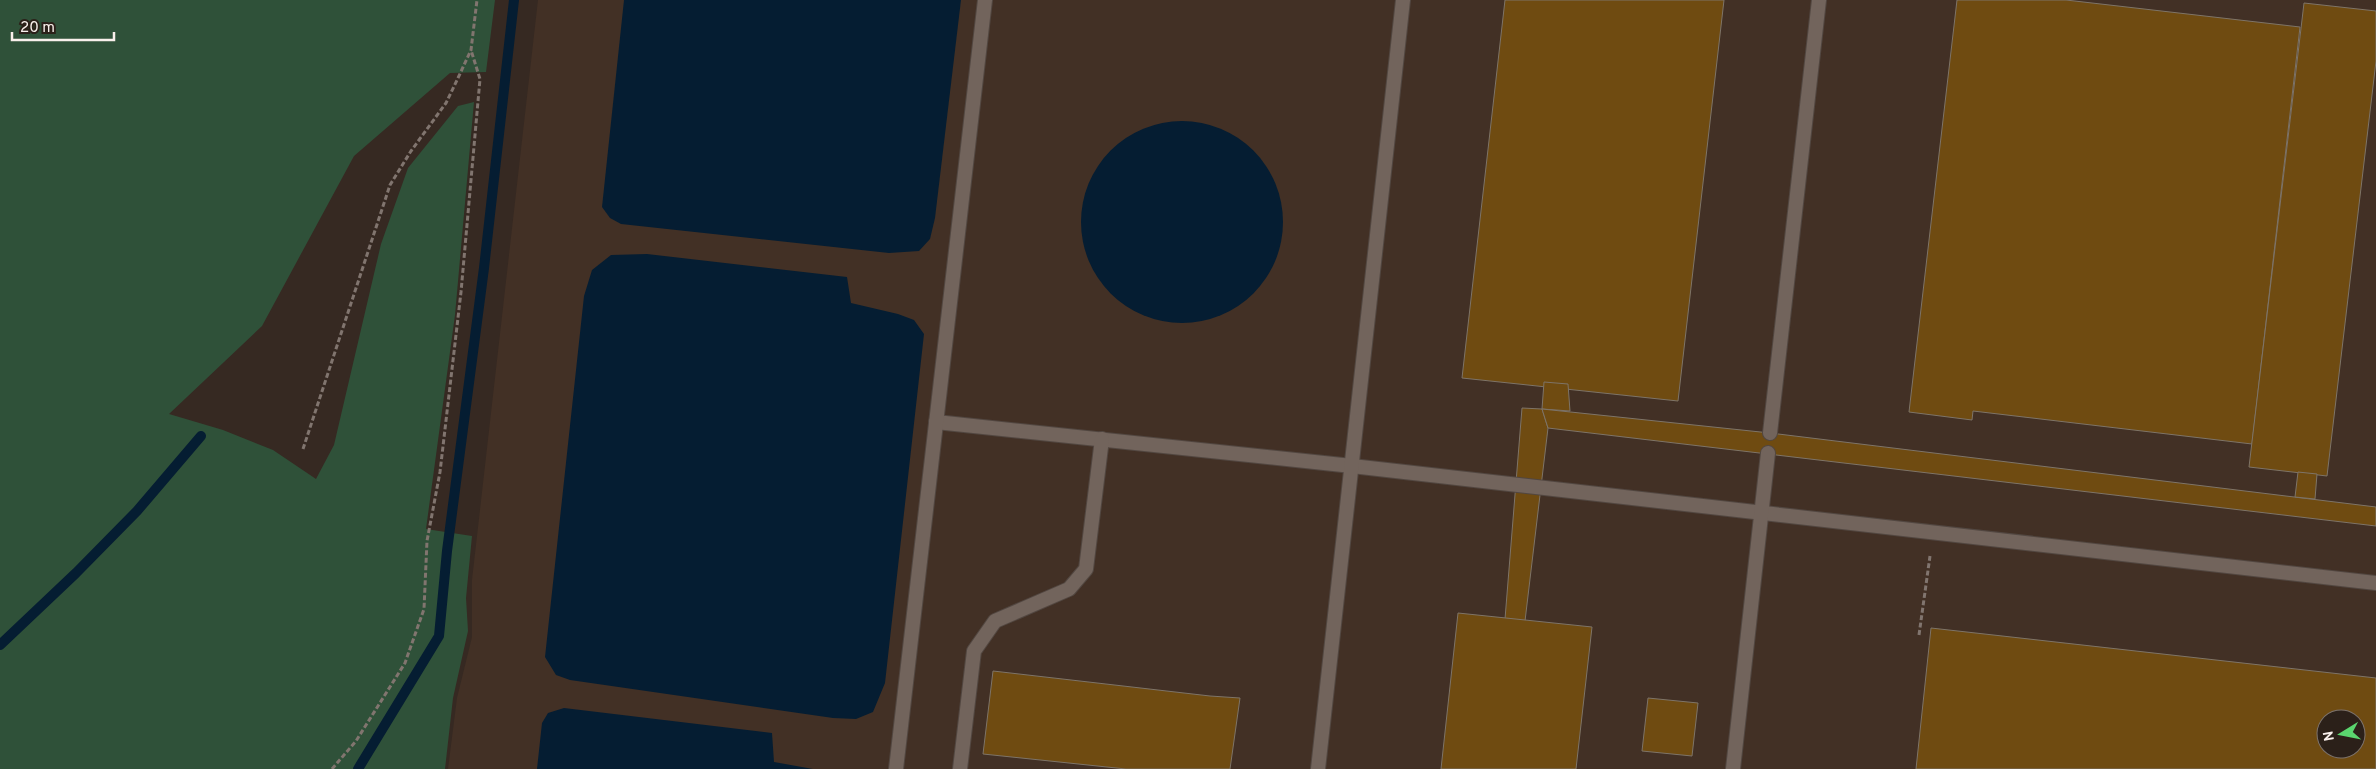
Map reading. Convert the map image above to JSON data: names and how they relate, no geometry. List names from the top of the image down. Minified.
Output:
{"scale_bar":"20 m","north":"left"}
